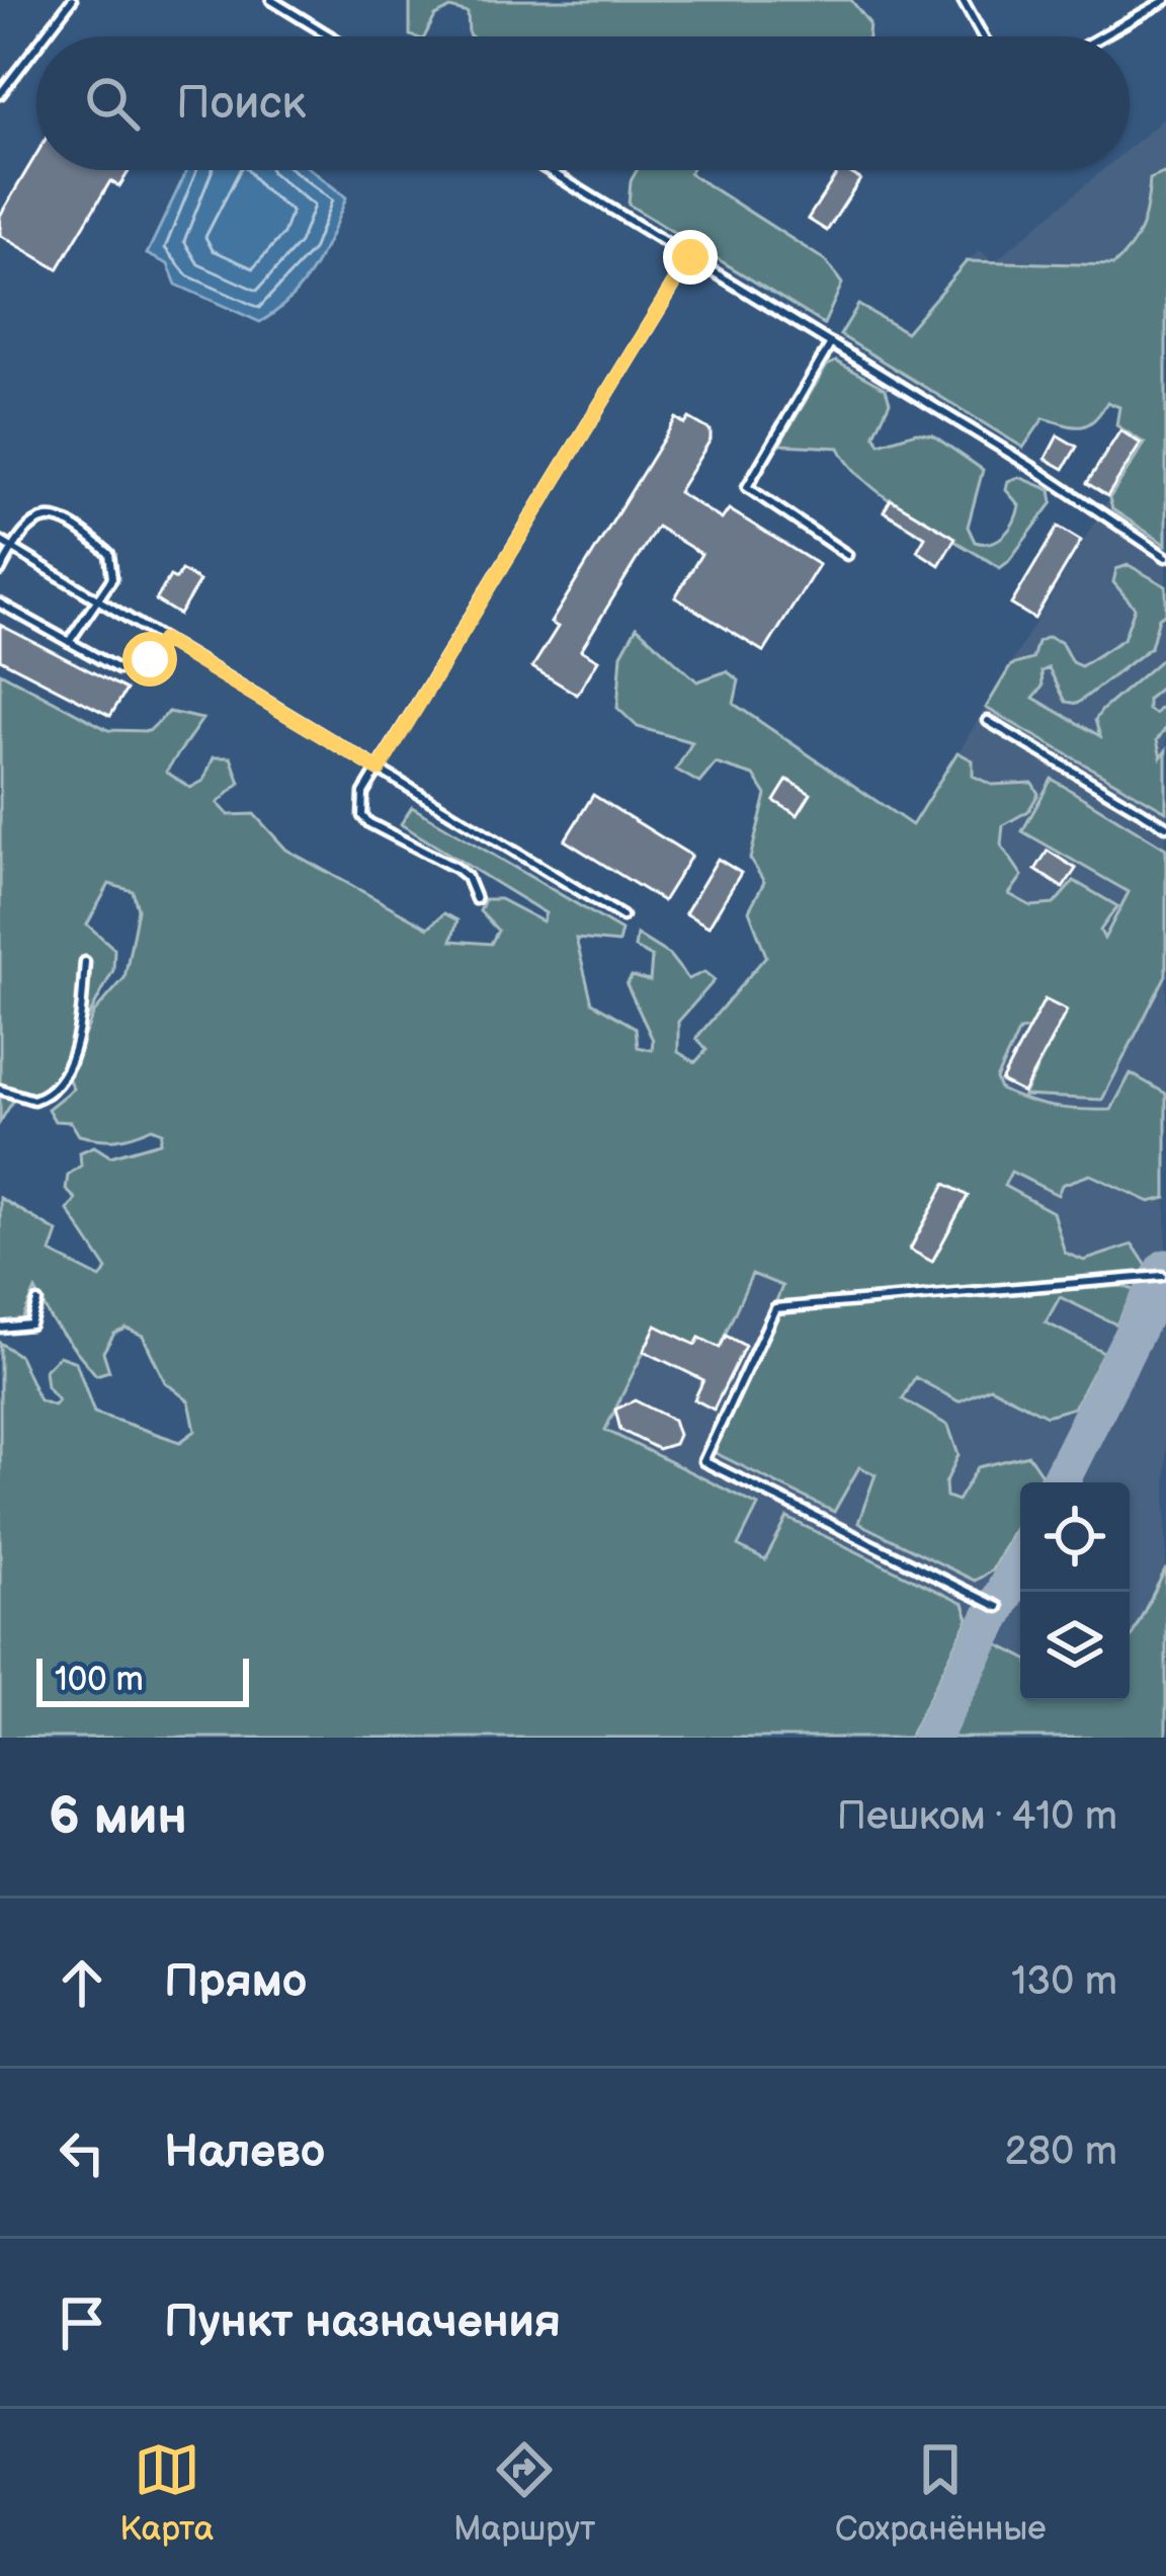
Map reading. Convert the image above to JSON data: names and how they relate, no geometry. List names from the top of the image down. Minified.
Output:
{"scale_bar":"100 m","page":{"search":"Поиск","scale":"100 m","heading":["6 мин","Пешком · 410 m"],"list":[["Прямо","130 m"],["Налево","280 m"],"Пункт назначения"],"nav":["Карта","Маршрут","Сохранённые"]}}
